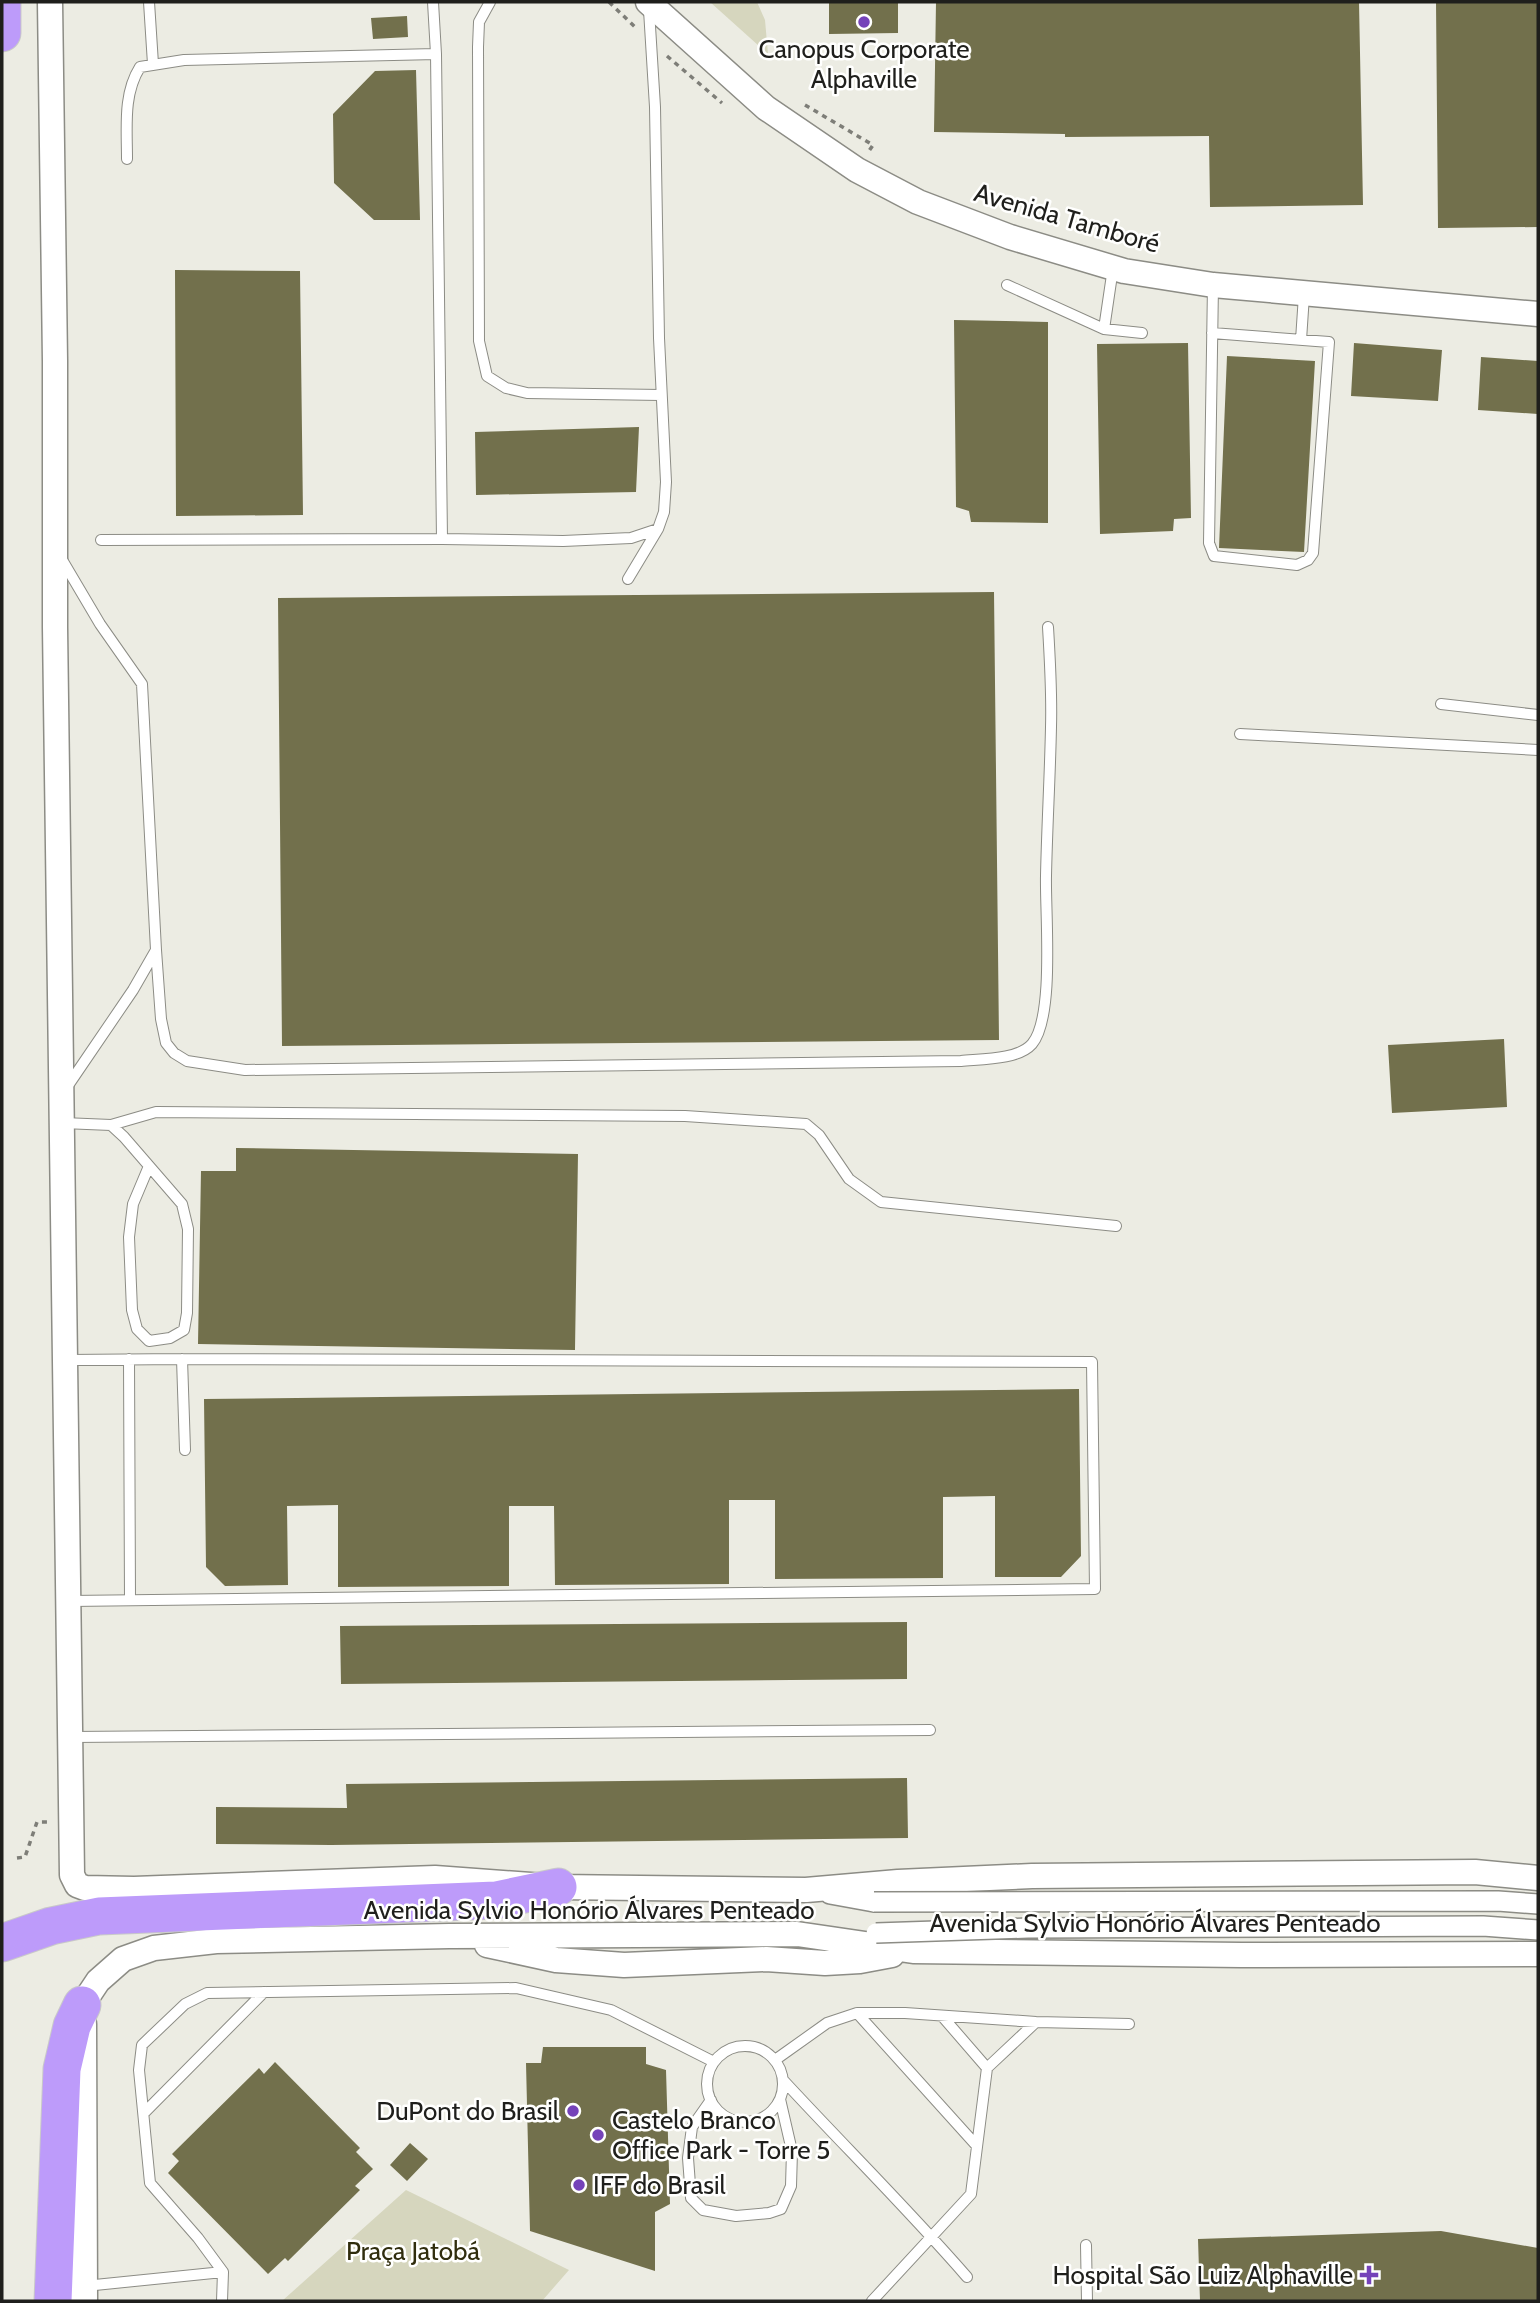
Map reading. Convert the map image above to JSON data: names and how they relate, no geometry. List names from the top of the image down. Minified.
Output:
{"streets":{"street":["Avenida Tamboré","Avenida Sylvio Honório Álvares Penteado"]},"parks":["Praça Jatobá"],"places":{"other":["Canopus Corporate Alphaville","DuPont do Brasil","Castelo Branco Office Park - Torre 5","IFF do Brasil"],"health":["Hospital São Luiz Alphaville"]}}
